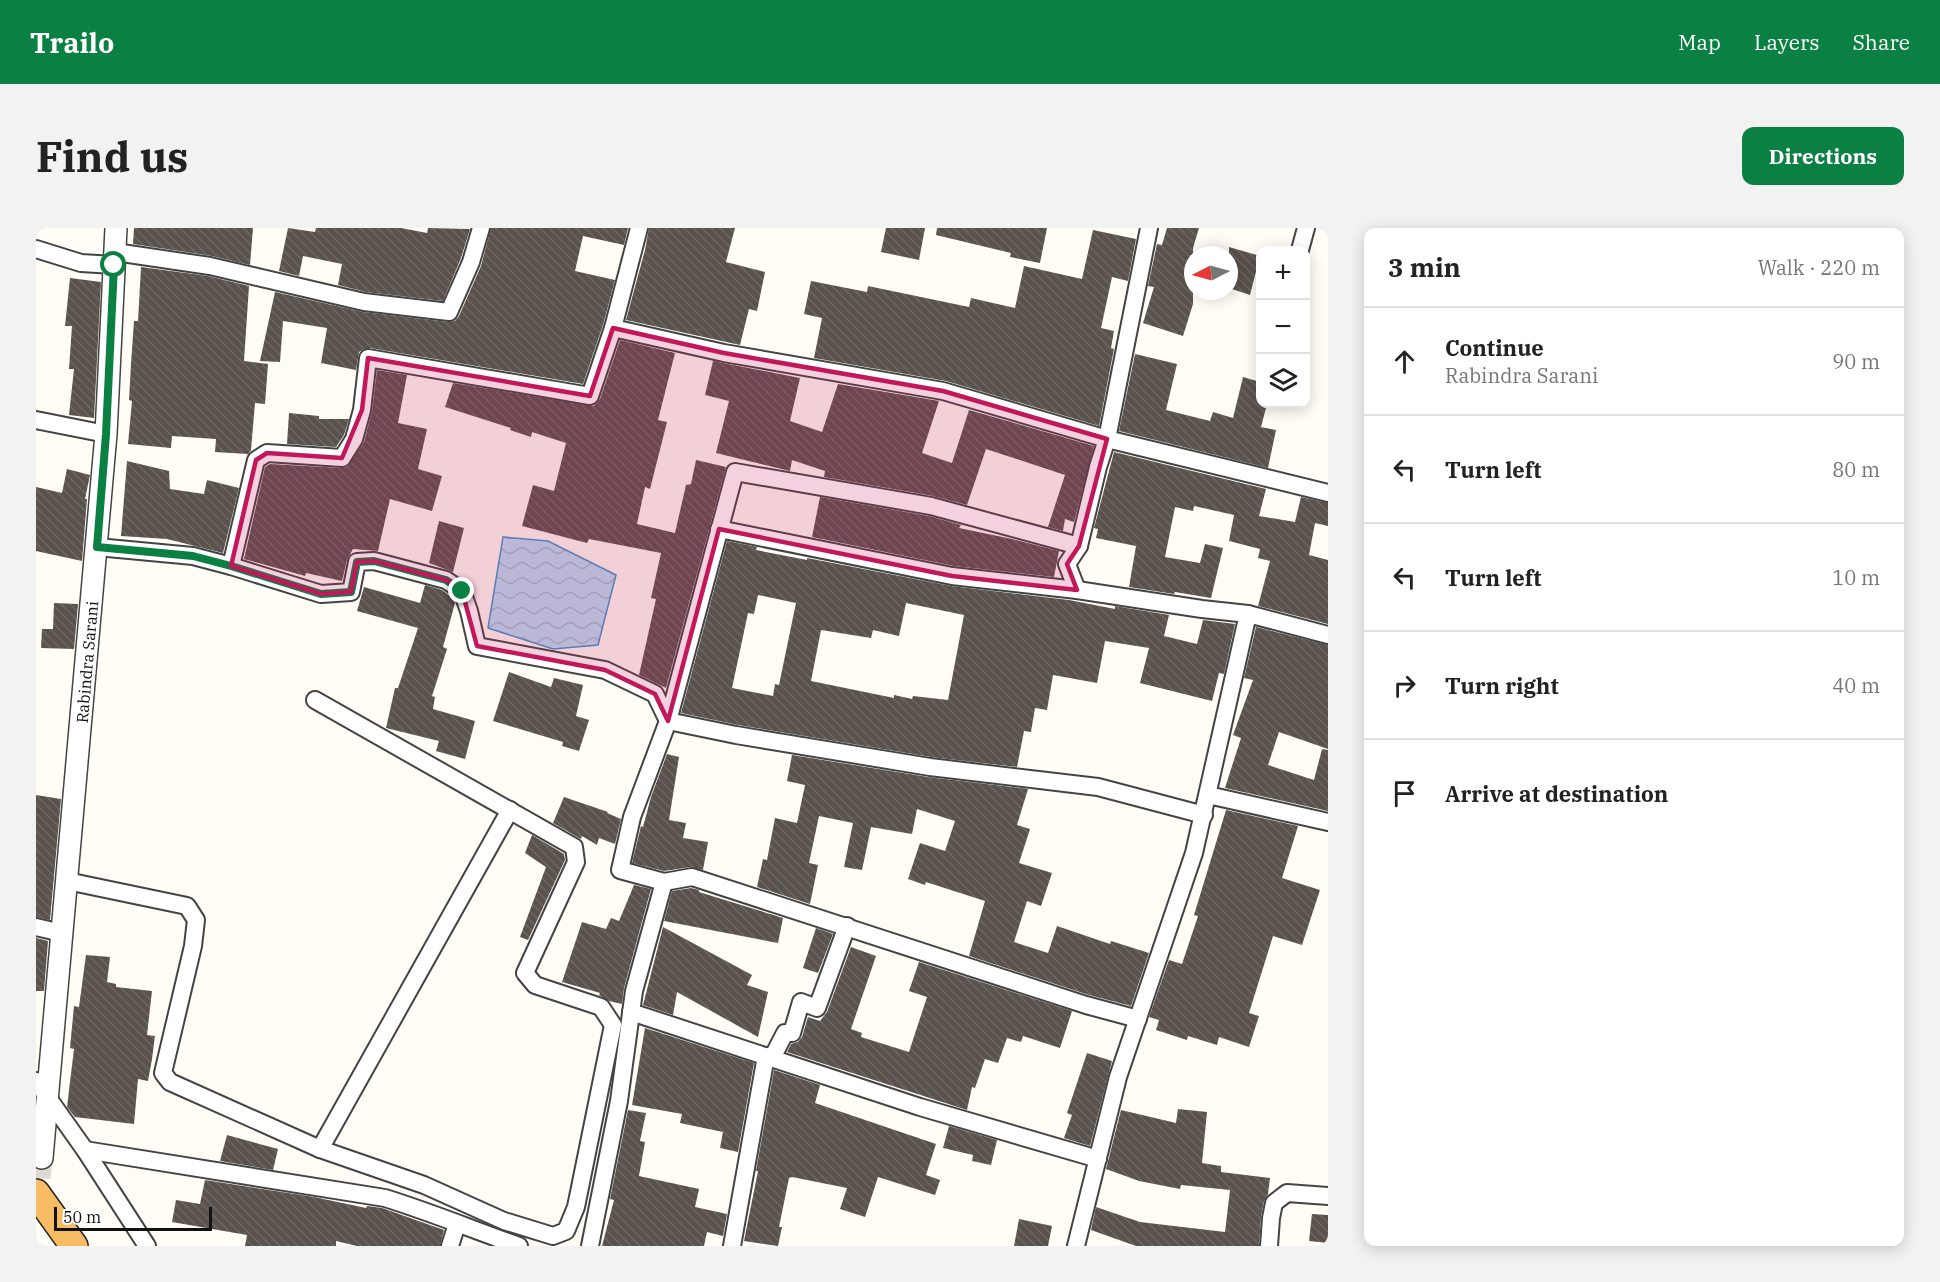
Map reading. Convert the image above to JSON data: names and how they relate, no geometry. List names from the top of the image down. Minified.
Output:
{"streets":{"street":["Rabindra Sarani"]},"scale_bar":"50 m","north":"left","page":{"header":"Trailo","nav":["Map","Layers","Share"],"buttons":"Directions","title":"Find us","heading":["3 min","Walk · 220 m"],"map_buttons":["+","−"],"list":[["Continue","Rabindra Sarani","90 m"],["Turn left","80 m"],["Turn left","10 m"],["Turn right","40 m"],"Arrive at destination"],"scale":"50 m"}}
